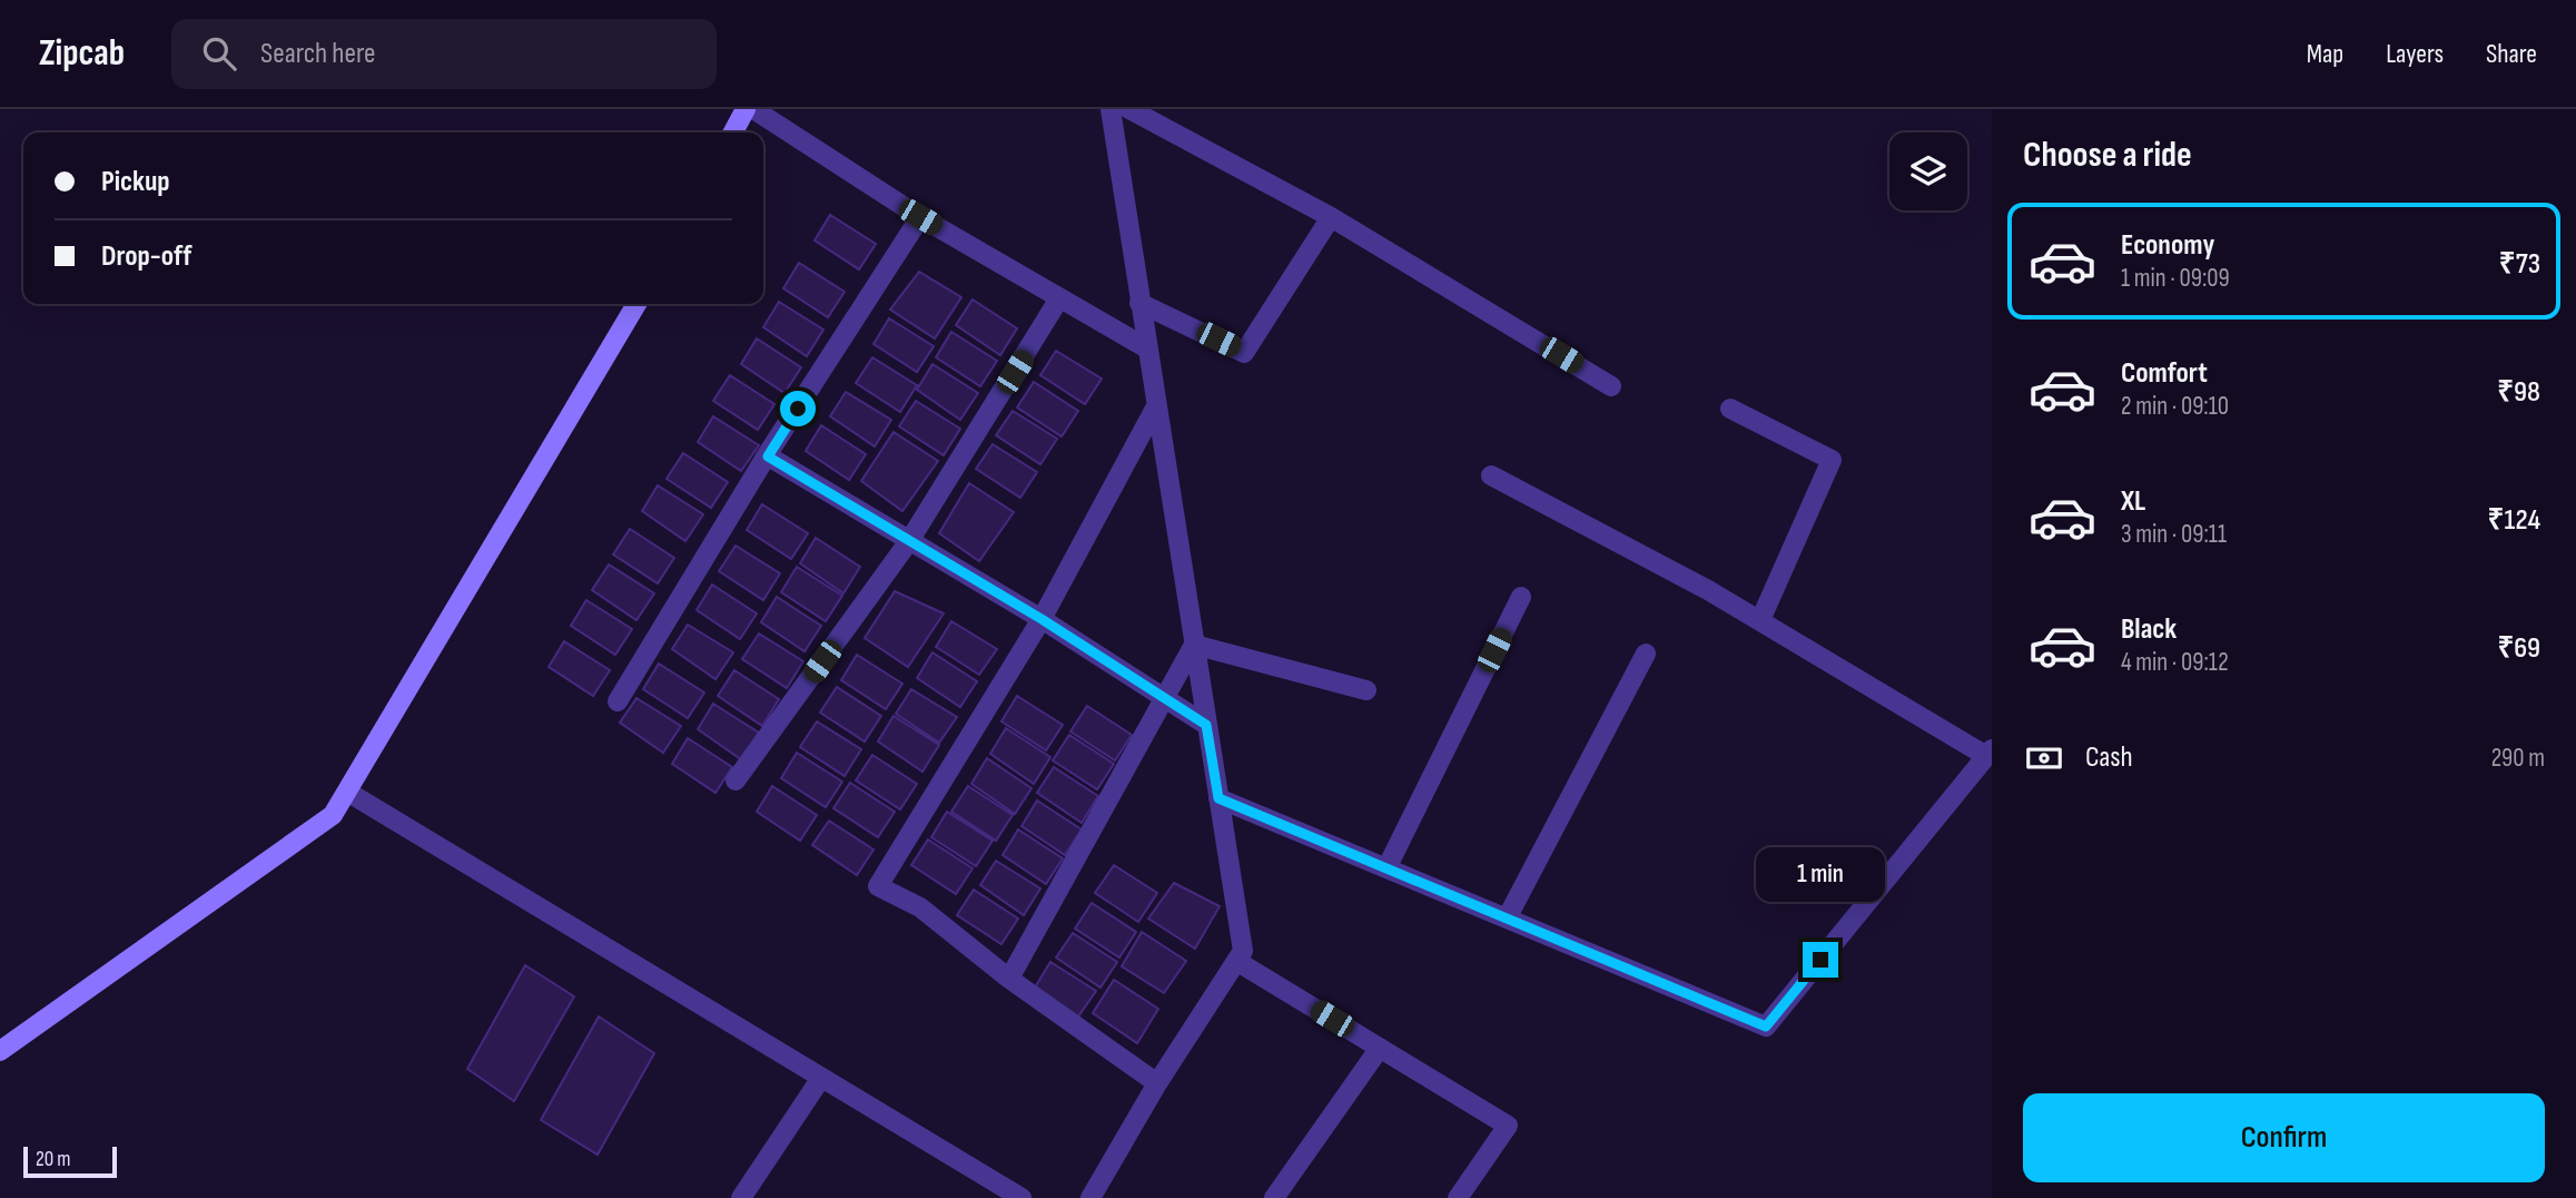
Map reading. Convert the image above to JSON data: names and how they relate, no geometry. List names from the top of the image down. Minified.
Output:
{"scale_bar":"20 m","page":{"header":"Zipcab","search":"Search here","nav":["Map","Layers","Share"],"heading":"Choose a ride","banner":["Pickup","Drop-off"],"list":[{"name":"Economy","note":"1 min · 09:09","value":"₹73"},{"name":"Comfort","note":"2 min · 09:10","value":"₹98"},{"name":"XL","note":"3 min · 09:11","value":"₹124"},{"name":"Black","note":"4 min · 09:12","value":"₹69"}],"pay":["Cash","290 m"],"bubble":"1 min","buttons":"Confirm","scale":"20 m"}}
